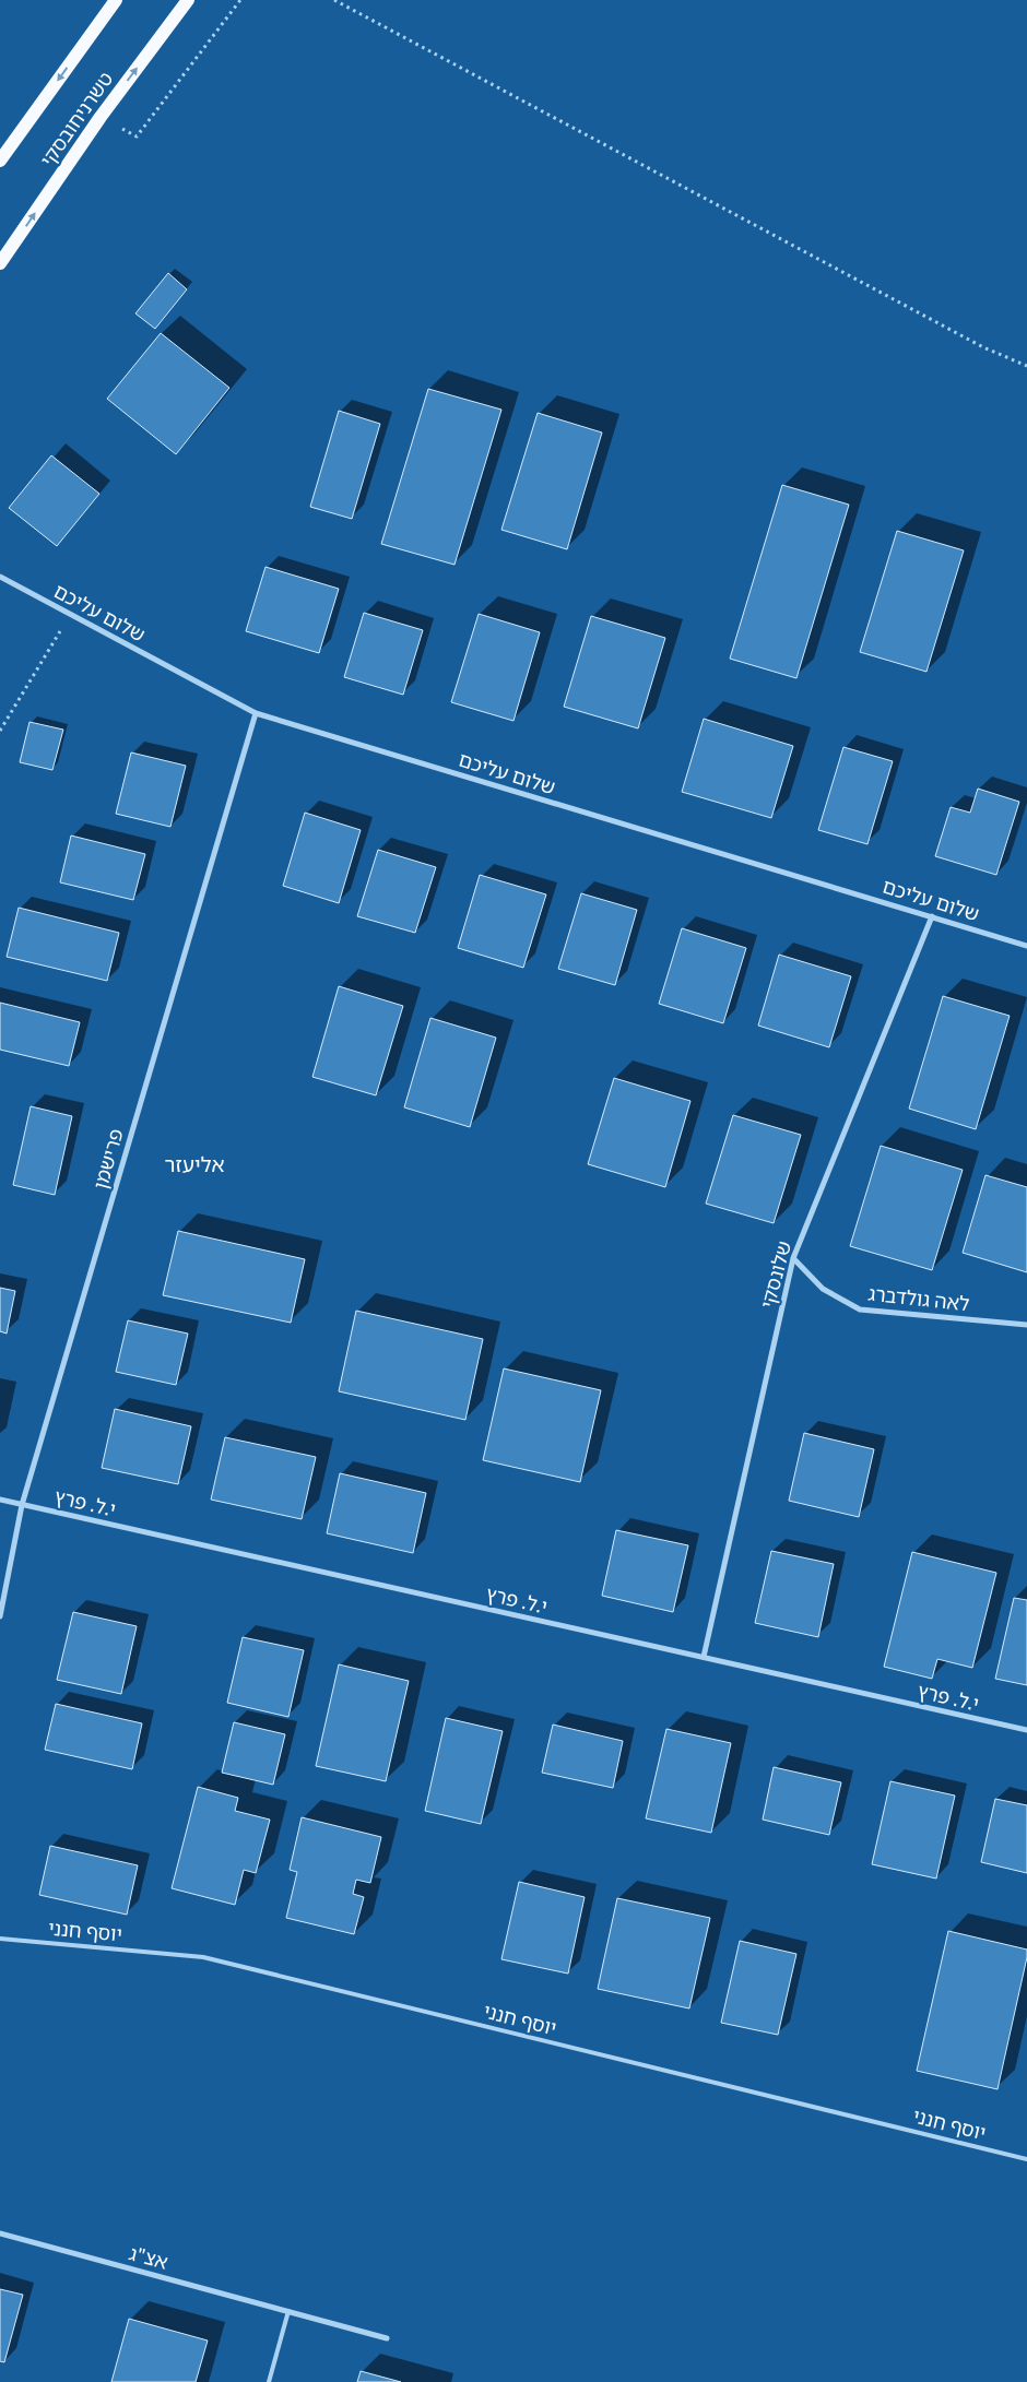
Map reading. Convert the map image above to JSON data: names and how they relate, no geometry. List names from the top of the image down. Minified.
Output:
{"streets":{"main road":["טשרניחובסקי"],"street":["שלום עליכם","פרישמן","שלונסקי","לאה גולדברג","י.ל. פרץ","אצ\"ג"],"lane":["יוסף חנני"]},"crossings":[["שלום עליכם","פרישמן"],["שלום עליכם","שלונסקי"],["פרישמן","י.ל. פרץ"],["שלונסקי","לאה גולדברג"],["שלונסקי","י.ל. פרץ"]],"districts":["אליעזר"]}
